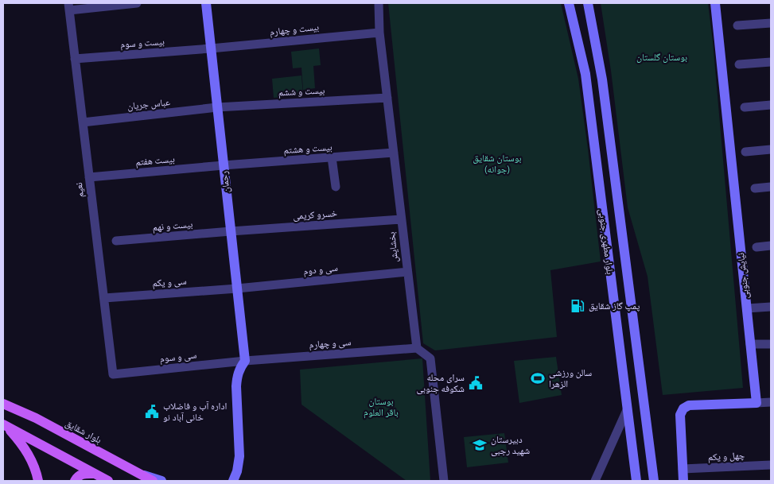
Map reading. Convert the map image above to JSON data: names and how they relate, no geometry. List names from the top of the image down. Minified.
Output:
{"streets":{"main road":["بلوار شقایق"],"street":["بیست و چهارم","بیست و سوم","بیست و ششم","عباس جریان","بیست و هشتم","بیست هفتم","رحمان","نعیم","خسرو کریمی","بیست و نهم","بلوار مطهری جنوبی","بخشایش","سی و دوم","نیایش جنوبی","سی و یکم","سی و چهارم","سی و سوم","چهل و یکم"]},"crossings":[["بیست و چهارم","بیست و سوم"],["بیست و چهارم","رحمان"],["بیست و چهارم","بخشایش"],["بیست و سوم","رحمان"],["بیست و سوم","نعیم"],["بیست و ششم","عباس جریان"],["بیست و ششم","رحمان"],["بیست و ششم","بخشایش"],["عباس جریان","رحمان"],["عباس جریان","نعیم"],["بیست و هشتم","بیست هفتم"],["بیست و هشتم","رحمان"],["بیست و هشتم","بخشایش"],["بیست هفتم","رحمان"],["بیست هفتم","نعیم"],["رحمان","خسرو کریمی"],["رحمان","بیست و نهم"],["رحمان","سی و دوم"],["رحمان","سی و یکم"],["رحمان","سی و چهارم"],["رحمان","سی و سوم"],["نعیم","سی و یکم"],["نعیم","سی و سوم"],["خسرو کریمی","بیست و نهم"],["خسرو کریمی","بخشایش"],["بخشایش","سی و دوم"],["بخشایش","سی و چهارم"],["سی و دوم","سی و یکم"],["سی و چهارم","سی و سوم"]],"parks":["بوستان گلستان","بوستان شقایق (جوانه)","بوستان باقر العلوم"],"places":{"fuel station":["پمپ گاز شقایق"],"sports":["سالن ورزشی الزهرا"],"public building":["سرای محله شکوفه جنوبی","اداره آب و فاضلاب خانی آباد نو"],"school or university":["دبیرستان شهید رجبی"]}}
